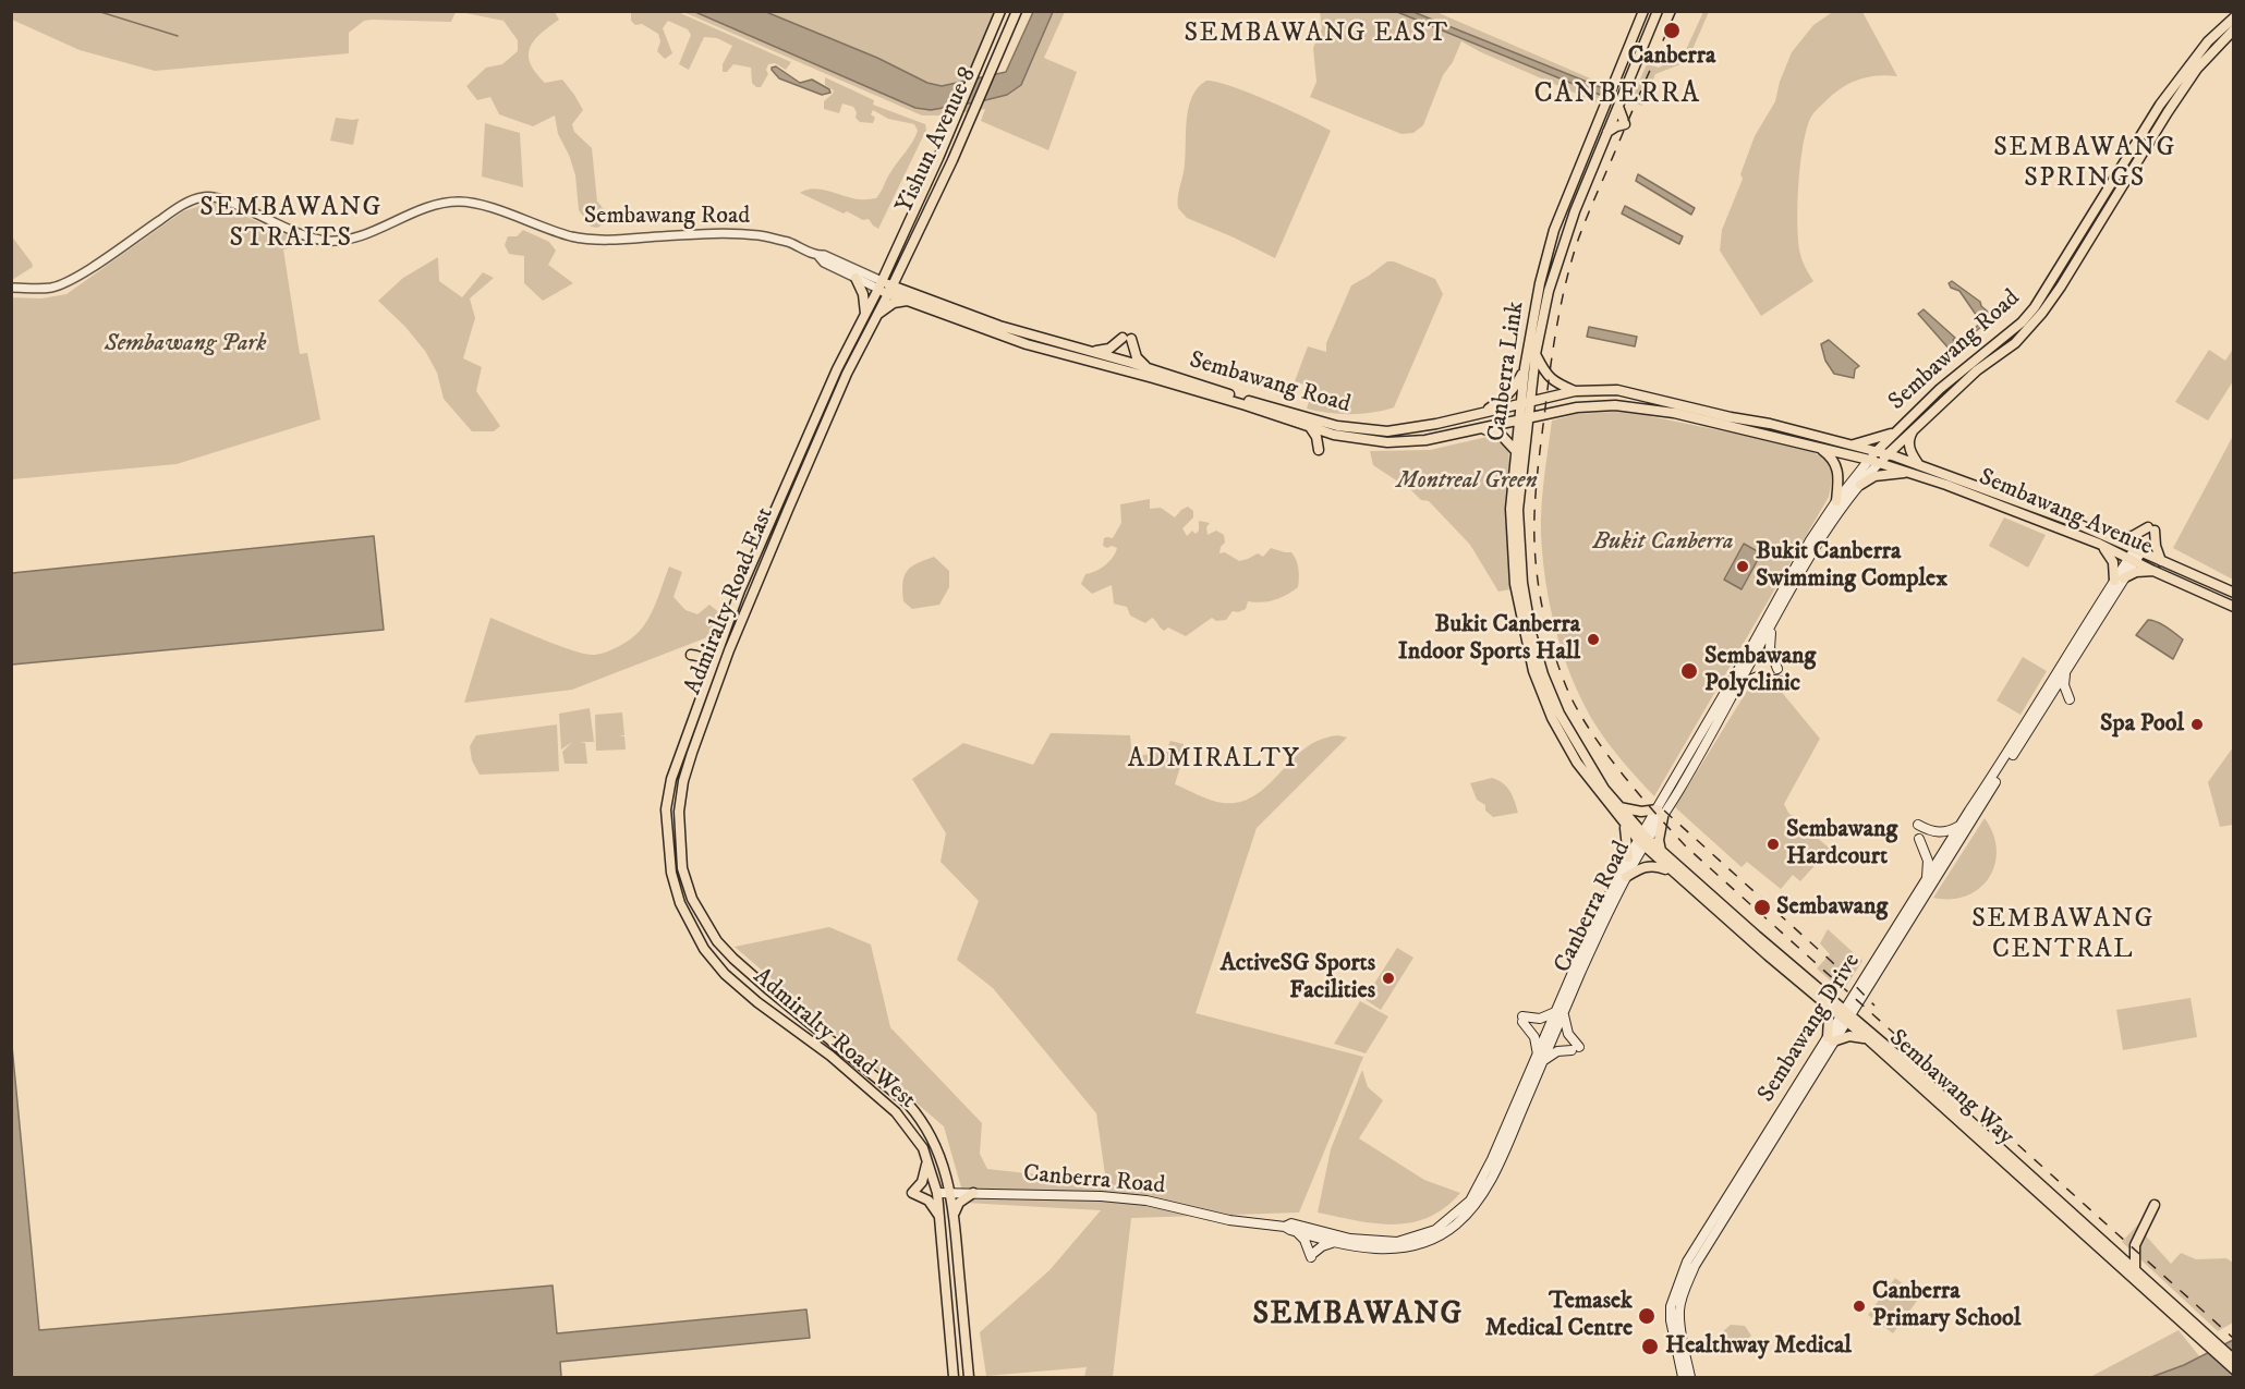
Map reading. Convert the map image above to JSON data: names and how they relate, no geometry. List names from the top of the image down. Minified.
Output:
{"streets":{"main road":["Yishun Avenue 8","Sembawang Road","Canberra Link","Sembawang Avenue","Admiralty Road East","Canberra Road","Sembawang Drive","Admiralty Road West","Sembawang Way"]},"crossings":[["Yishun Avenue 8","Sembawang Road"],["Yishun Avenue 8","Admiralty Road East"],["Sembawang Road","Canberra Link"],["Sembawang Road","Sembawang Avenue"],["Sembawang Road","Admiralty Road East"],["Sembawang Road","Canberra Road"],["Canberra Link","Canberra Road"],["Canberra Link","Sembawang Way"],["Sembawang Avenue","Canberra Road"],["Sembawang Avenue","Sembawang Drive"],["Admiralty Road East","Admiralty Road West"],["Canberra Road","Admiralty Road West"],["Canberra Road","Sembawang Way"],["Sembawang Drive","Sembawang Way"]],"districts":["SEMBAWANG EAST","CANBERRA","SEMBAWANG SPRINGS","SEMBAWANG STRAITS","ADMIRALTY","SEMBAWANG CENTRAL","SEMBAWANG"],"parks":["Sembawang Park","Montreal Green","Bukit Canberra"],"places":["Canberra","Bukit Canberra Swimming Complex","Bukit Canberra Indoor Sports Hall","Sembawang Polyclinic","Spa Pool","Sembawang Hardcourt","Sembawang","ActiveSG Sports Facilities","Canberra Primary School","Temasek Medical Centre","Healthway Medical"]}
